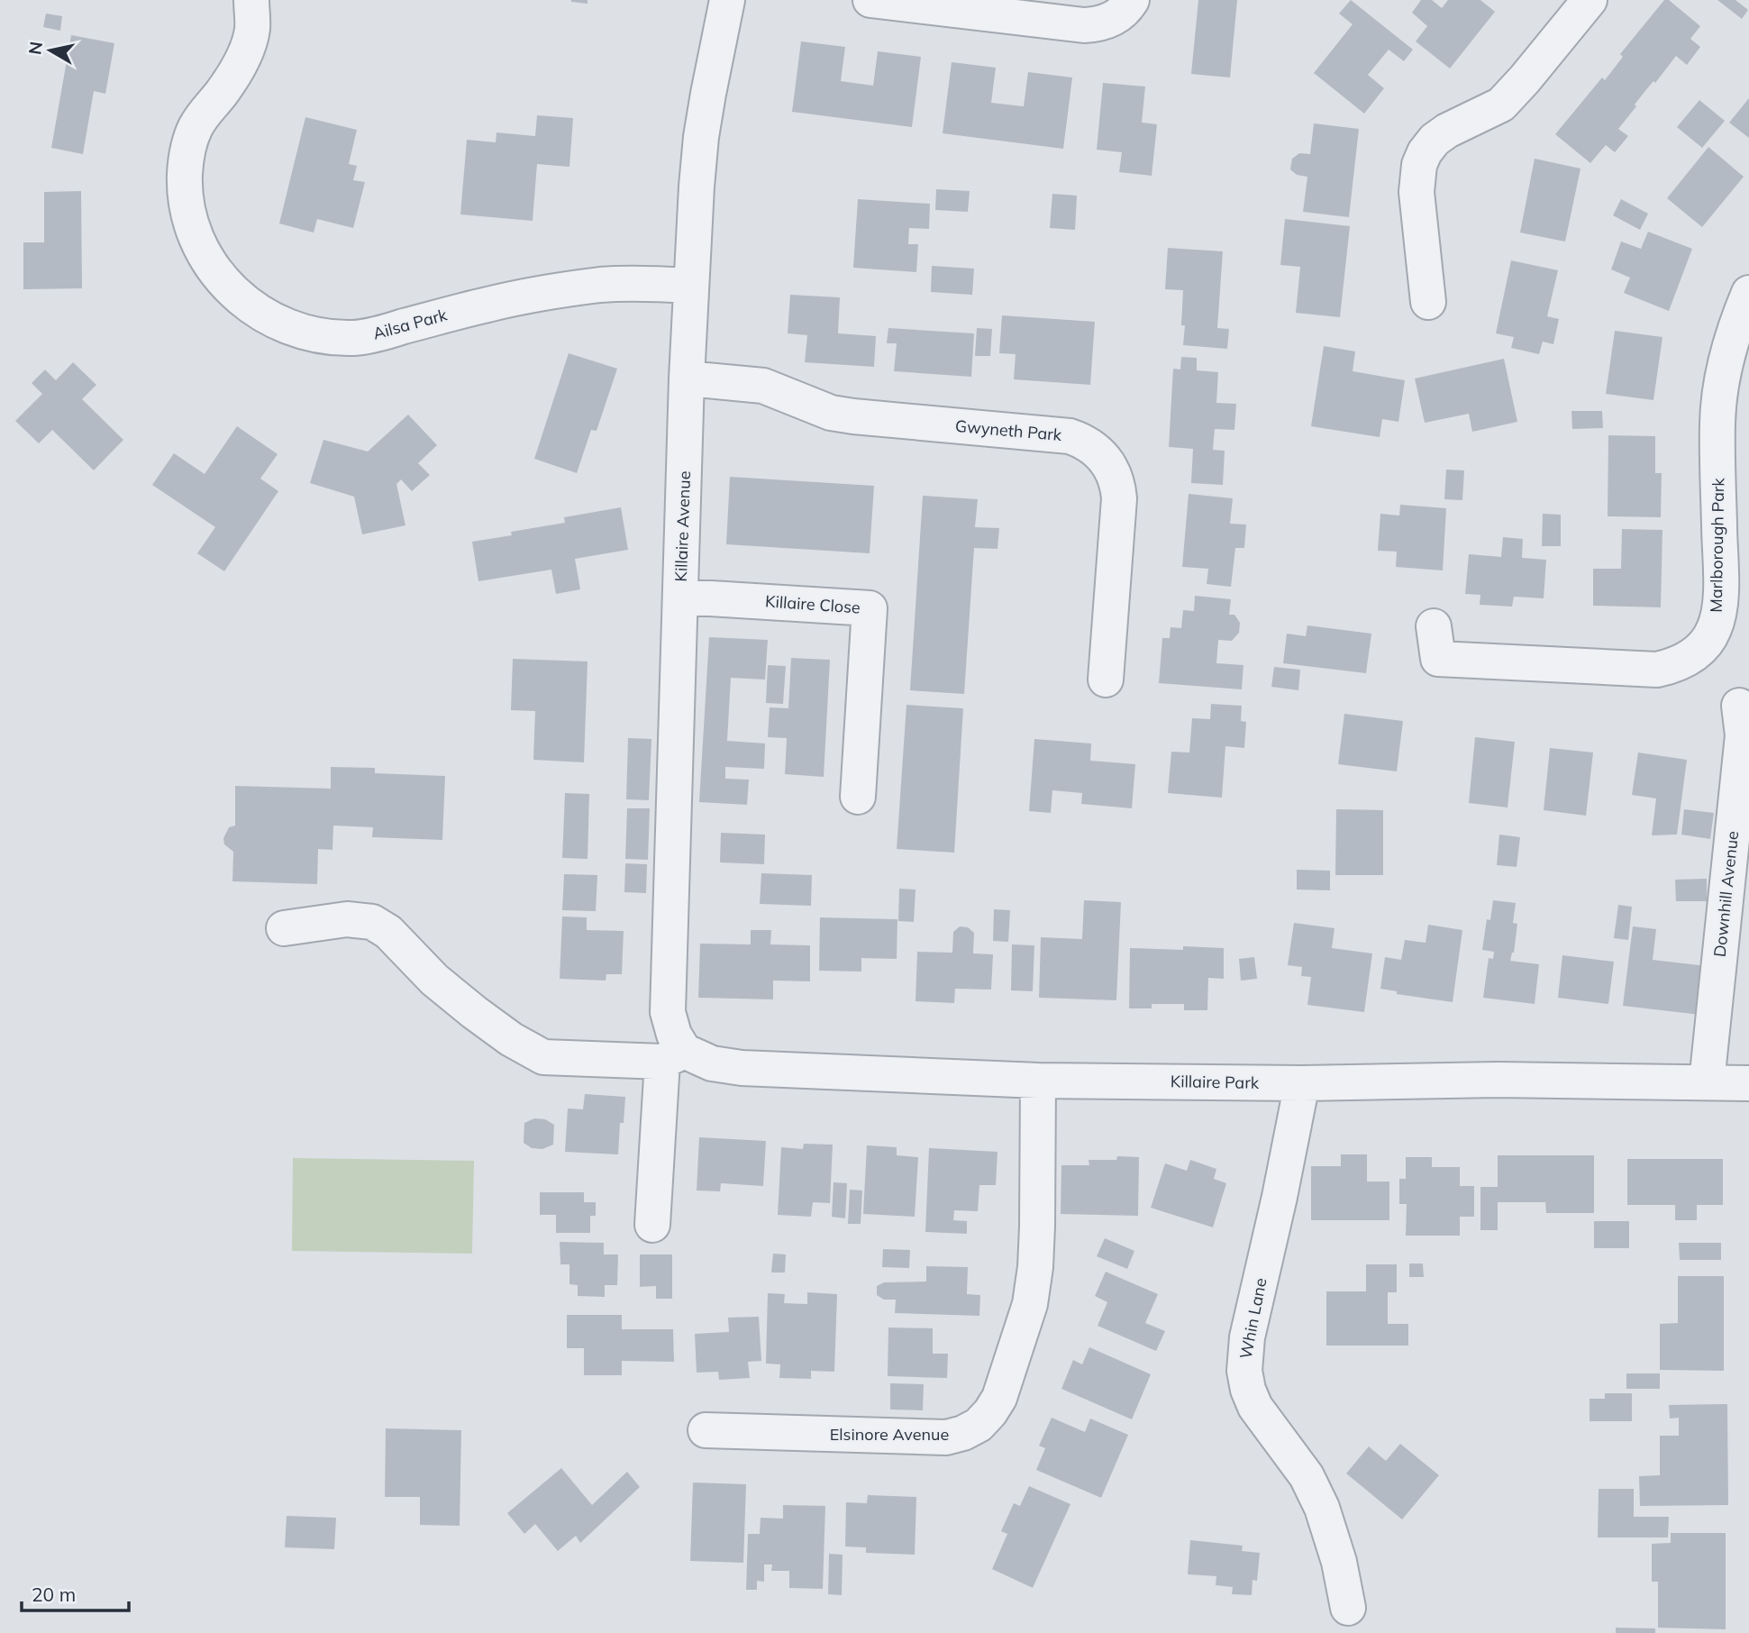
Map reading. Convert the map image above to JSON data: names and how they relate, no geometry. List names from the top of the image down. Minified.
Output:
{"streets":{"street":["Ailsa Park","Gwyneth Park","Killaire Avenue","Marlborough Park","Killaire Close","Downhill Avenue","Killaire Park","Whin Lane","Elsinore Avenue"]},"crossings":[["Ailsa Park","Killaire Avenue"],["Gwyneth Park","Killaire Avenue"],["Killaire Avenue","Killaire Close"],["Killaire Avenue","Killaire Park"],["Downhill Avenue","Killaire Park"],["Killaire Park","Whin Lane"],["Killaire Park","Elsinore Avenue"]],"scale_bar":"20 m","north":"left"}
